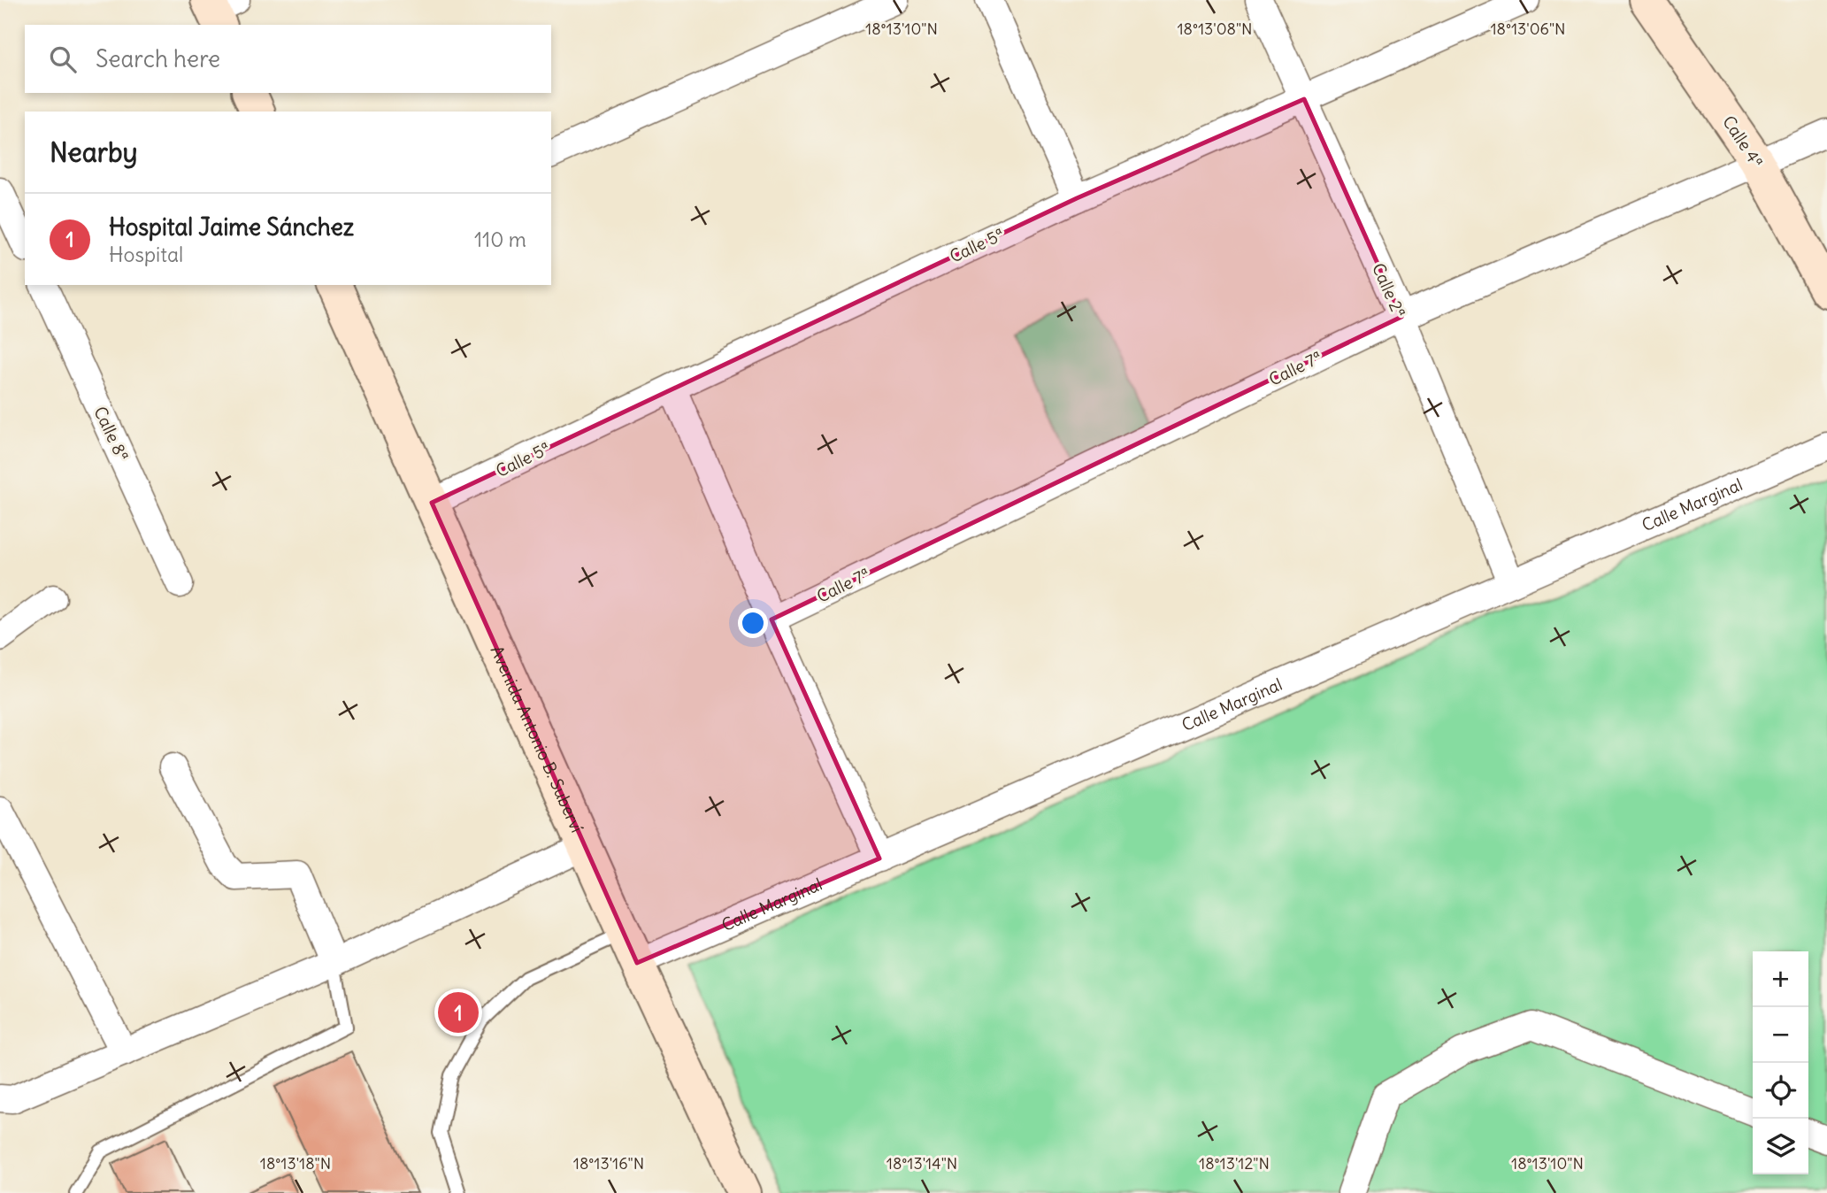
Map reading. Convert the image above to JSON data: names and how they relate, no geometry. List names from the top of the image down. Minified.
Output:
{"streets":{"main road":["Calle 4ª","Avenida Antonio B. Suberví"],"street":["Calle 5ª","Calle 2ª","Calle 7ª","Calle 8ª","Calle Marginal"]},"crossings":[["Calle 4ª","Calle 7ª"],["Calle 5ª","Calle 2ª"],["Calle 5ª","Avenida Antonio B. Suberví"],["Calle 2ª","Calle 7ª"],["Calle 2ª","Calle Marginal"],["Calle Marginal","Avenida Antonio B. Suberví"]],"page":{"search":"Search here","heading":"Nearby","list":[{"mark":"1","name":"Hospital Jaime Sánchez","note":"Hospital","value":"110 m"}],"map_buttons":["+","−"],"pins":"1"},"coordinates":["18°13'10\"N","18°13'08\"N","18°13'06\"N","18°13'18\"N","18°13'16\"N","18°13'14\"N","18°13'12\"N"]}
